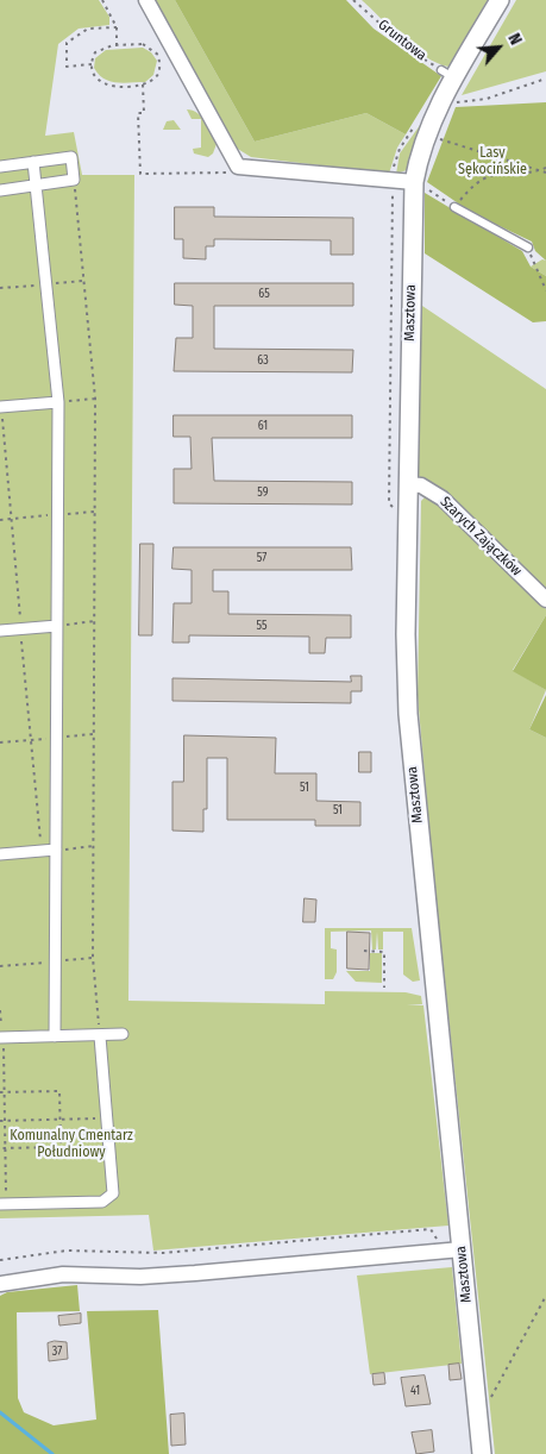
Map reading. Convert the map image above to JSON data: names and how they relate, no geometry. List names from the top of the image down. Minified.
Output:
{"streets":{"street":["Masztowa","Szarych Zajączków"],"path":["Gruntowa"]},"crossings":[["Gruntowa","Masztowa"],["Masztowa","Szarych Zajączków"]],"parks":["Lasy Sękocińskie","Komunalny Cmentarz Południowy"],"house_numbers":["65","63","61","59","57","55","51","51","37","41"],"north":"top right"}
